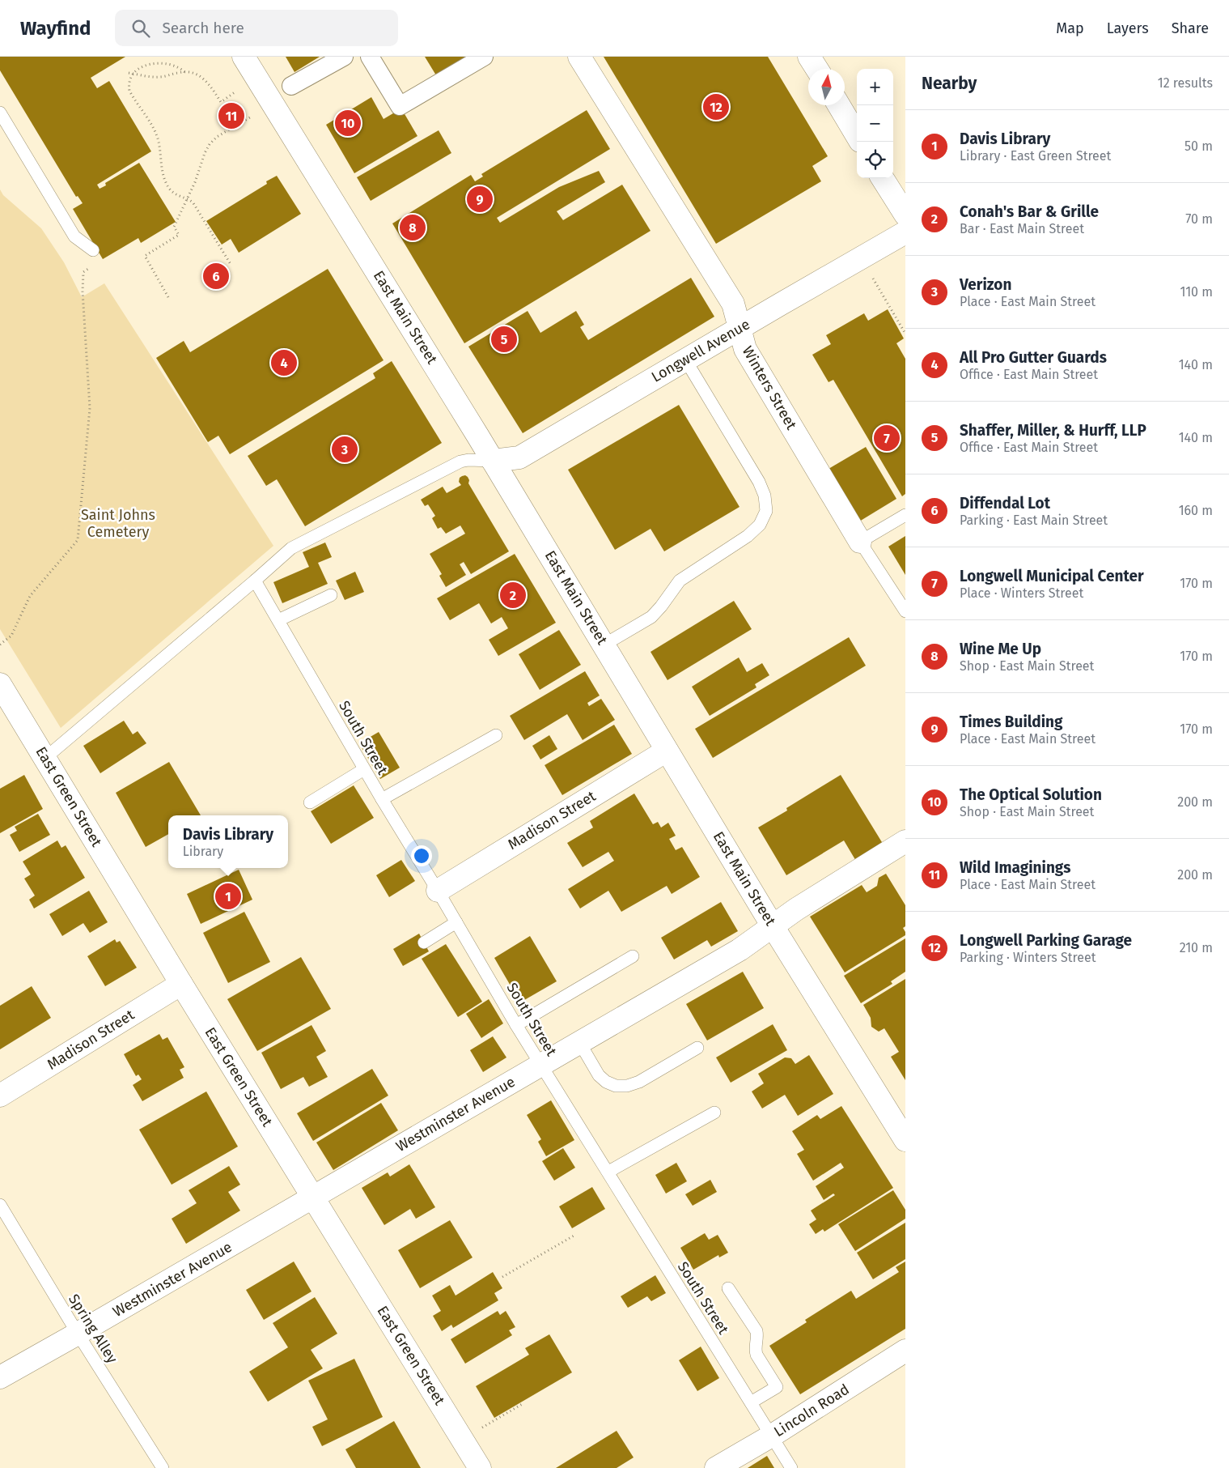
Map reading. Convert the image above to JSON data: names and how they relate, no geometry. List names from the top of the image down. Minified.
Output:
{"streets":{"street":["East Main Street","Longwell Avenue","Winters Street","East Green Street","Madison Street","Westminster Avenue","Lincoln Road"],"lane":["South Street","Spring Alley"]},"crossings":[["East Main Street","Longwell Avenue"],["East Main Street","Madison Street"],["East Main Street","Westminster Avenue"],["Longwell Avenue","Winters Street"],["South Street","Madison Street"],["South Street","Westminster Avenue"],["South Street","Lincoln Road"],["East Green Street","Madison Street"],["East Green Street","Westminster Avenue"],["Westminster Avenue","Spring Alley"]],"parks":["Saint Johns Cemetery"],"north":"top","page":{"header":"Wayfind","search":"Search here","nav":["Map","Layers","Share"],"heading":["Nearby","12 results"],"map_buttons":["+","−"],"pins":["12","11","10","9","8","6","5","4","7","3","2","1"],"list":[{"mark":"1","name":"Davis Library","note":"Library · East Green Street","value":"50 m"},{"mark":"2","name":"Conah's Bar & Grille","note":"Bar · East Main Street","value":"70 m"},{"mark":"3","name":"Verizon","note":"Place · East Main Street","value":"110 m"},{"mark":"4","name":"All Pro Gutter Guards","note":"Office · East Main Street","value":"140 m"},{"mark":"5","name":"Shaffer, Miller, & Hurff, LLP","note":"Office · East Main Street","value":"140 m"},{"mark":"6","name":"Diffendal Lot","note":"Parking · East Main Street","value":"160 m"},{"mark":"7","name":"Longwell Municipal Center","note":"Place · Winters Street","value":"170 m"},{"mark":"8","name":"Wine Me Up","note":"Shop · East Main Street","value":"170 m"},{"mark":"9","name":"Times Building","note":"Place · East Main Street","value":"170 m"},{"mark":"10","name":"The Optical Solution","note":"Shop · East Main Street","value":"200 m"},{"mark":"11","name":"Wild Imaginings","note":"Place · East Main Street","value":"200 m"},{"mark":"12","name":"Longwell Parking Garage","note":"Parking · Winters Street","value":"210 m"}],"popup":["Davis Library","Library"]}}
